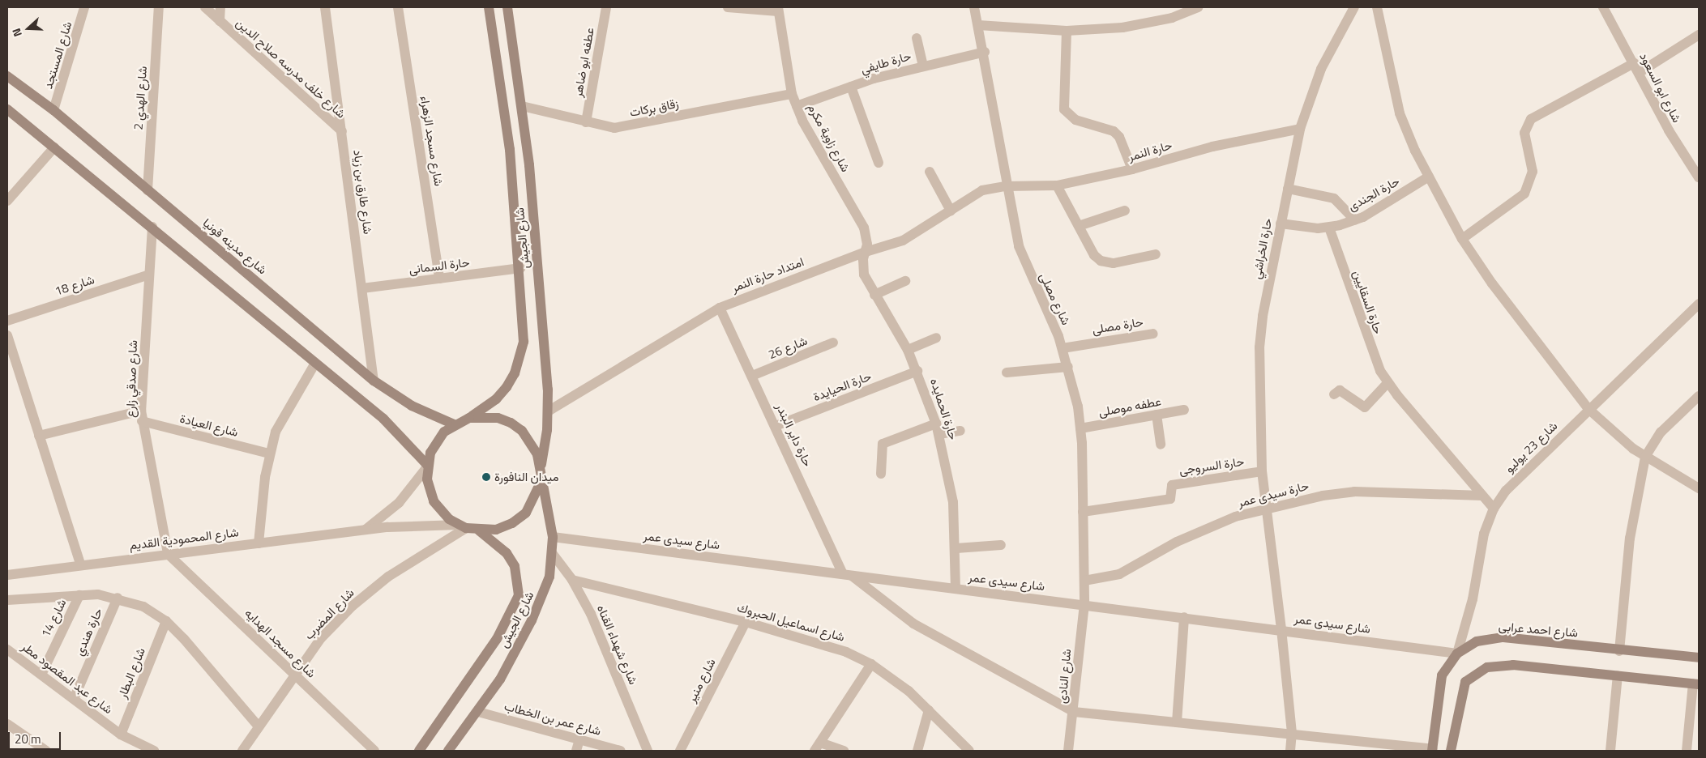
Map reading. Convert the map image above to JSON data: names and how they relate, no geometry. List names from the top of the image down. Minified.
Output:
{"streets":{"main road":["شارع الجيش","شارع مدينه قونيا","شارع احمد عرابى"],"street":["شارع المستجد","عطفه ابو ضاهر","حارة طايفي","شارع خلف مدرسه صلاح الدين","شارع ابو السعود","شارع الهدي 2","زقاق بركات","شارع زاوية مكرم","شارع مسجد الزهراء","حارة النمر","شارع طارق بن زياد","حارة الجندى","حارة الخراشي","حارة السمانى","امتداد حارة النمر","شارع 18","شارع مصلى","حارة السقايين","حارة مصلى","شارع 26","شارع صدقي زارع","حارة الحيايدة","عطفه موصلى","حارة الحمايده","شارع العيادة","حارة داير البندر","شارع 23 يوليو","حارة السروجى","حارة سيدى عمر","شارع المحمودية القديم","شارع سيدى عمر","شارع المضرب","شارع 14","شارع اسماعيل الحبروك","حارة هندي","شارع مسجد الهدايه","شارع شهداء القناه","شارع البطار","شارع النادى","شارع عبد المقصود مطر","شارع منير","شارع عمر بن الخطاب"]},"crossings":[["شارع المستجد","شارع مدينه قونيا"],["عطفه ابو ضاهر","زقاق بركات"],["حارة طايفي","شارع زاوية مكرم"],["حارة طايفي","شارع مصلى"],["شارع خلف مدرسه صلاح الدين","شارع طارق بن زياد"],["شارع الهدي 2","شارع مدينه قونيا"],["زقاق بركات","شارع زاوية مكرم"],["زقاق بركات","شارع الجيش"],["شارع زاوية مكرم","امتداد حارة النمر"],["شارع زاوية مكرم","حارة الحمايده"],["شارع مسجد الزهراء","حارة السمانى"],["حارة النمر","حارة الخراشي"],["حارة النمر","امتداد حارة النمر"],["حارة النمر","شارع مصلى"],["شارع طارق بن زياد","شارع مدينه قونيا"],["شارع طارق بن زياد","حارة السمانى"],["حارة الجندى","حارة الخراشي"],["حارة الجندى","حارة السقايين"],["شارع الجيش","شارع مدينه قونيا"],["شارع الجيش","حارة السمانى"],["شارع الجيش","امتداد حارة النمر"],["شارع الجيش","شارع المحمودية القديم"],["شارع الجيش","شارع سيدى عمر"],["شارع الجيش","شارع المضرب"],["شارع الجيش","شارع شهداء القناه"],["شارع الجيش","شارع عمر بن الخطاب"],["شارع مدينه قونيا","شارع المحمودية القديم"],["شارع مدينه قونيا","شارع المضرب"],["حارة الخراشي","حارة السروجى"],["حارة الخراشي","حارة سيدى عمر"],["حارة الخراشي","شارع سيدى عمر"],["امتداد حارة النمر","شارع مصلى"],["امتداد حارة النمر","حارة الحمايده"],["امتداد حارة النمر","حارة داير البندر"],["شارع 18","شارع صدقي زارع"],["شارع مصلى","حارة مصلى"],["شارع مصلى","عطفه موصلى"],["شارع مصلى","حارة السروجى"],["شارع مصلى","حارة سيدى عمر"],["شارع مصلى","شارع سيدى عمر"],["شارع مصلى","شارع النادى"],["حارة السقايين","شارع 23 يوليو"],["حارة السقايين","حارة سيدى عمر"],["شارع 26","حارة داير البندر"],["شارع صدقي زارع","شارع العيادة"],["شارع صدقي زارع","شارع المحمودية القديم"],["شارع صدقي زارع","شارع مسجد الهدايه"],["حارة الحيايدة","حارة الحمايده"],["حارة الحيايدة","حارة داير البندر"],["حارة الحمايده","شارع سيدى عمر"],["حارة داير البندر","شارع سيدى عمر"],["شارع 23 يوليو","شارع سيدى عمر"],["شارع 23 يوليو","شارع احمد عرابى"],["شارع المحمودية القديم","شارع المضرب"],["شارع المحمودية القديم","شارع مسجد الهدايه"],["شارع سيدى عمر","شارع احمد عرابى"],["شارع سيدى عمر","شارع النادى"],["شارع المضرب","شارع مسجد الهدايه"],["شارع 14","شارع عبد المقصود مطر"],["شارع اسماعيل الحبروك","شارع شهداء القناه"],["شارع اسماعيل الحبروك","شارع منير"],["حارة هندي","شارع عبد المقصود مطر"],["شارع البطار","شارع عبد المقصود مطر"]],"places":["ميدان النافورة"],"scale_bar":"20 m","north":"left"}
